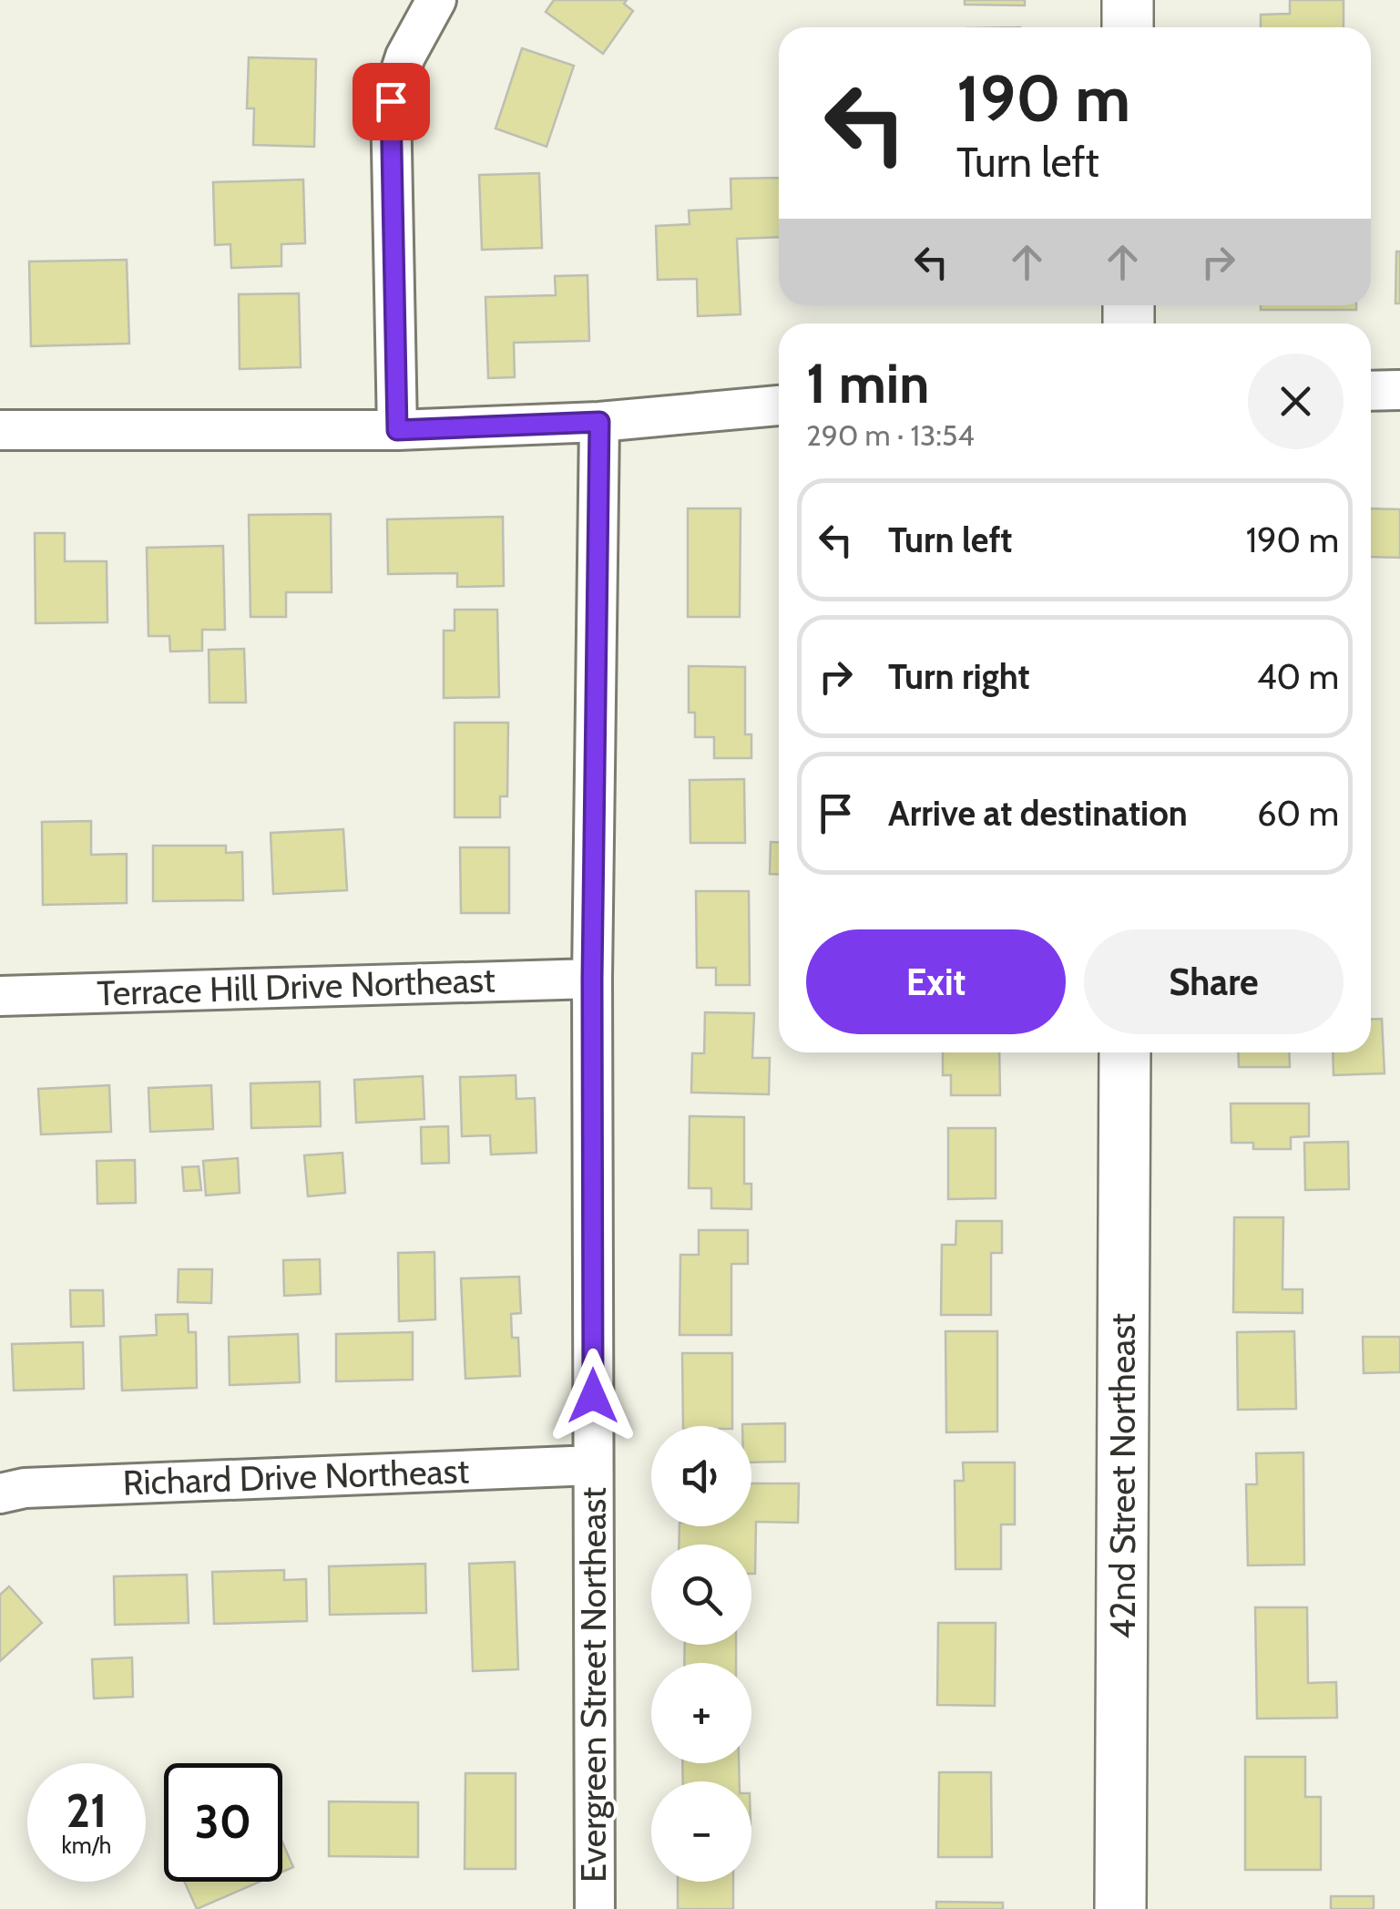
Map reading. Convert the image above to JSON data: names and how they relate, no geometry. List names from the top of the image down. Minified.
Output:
{"streets":{"main road":["42nd Street Northeast"],"street":["Terrace Hill Drive Northeast","Richard Drive Northeast","Evergreen Street Northeast"]},"crossings":[["Terrace Hill Drive Northeast","Evergreen Street Northeast"],["Richard Drive Northeast","Evergreen Street Northeast"]],"page":{"turn":["190 m","Turn left"],"heading":["1 min","290 m · 13:54"],"list":[{"name":"Turn left","value":"190 m"},{"name":"Turn right","value":"40 m"},{"name":"Arrive at destination","value":"60 m"}],"buttons":["Exit","Share"],"map_buttons":["+","−"],"speed":"21 km/h","limit":"30"}}
